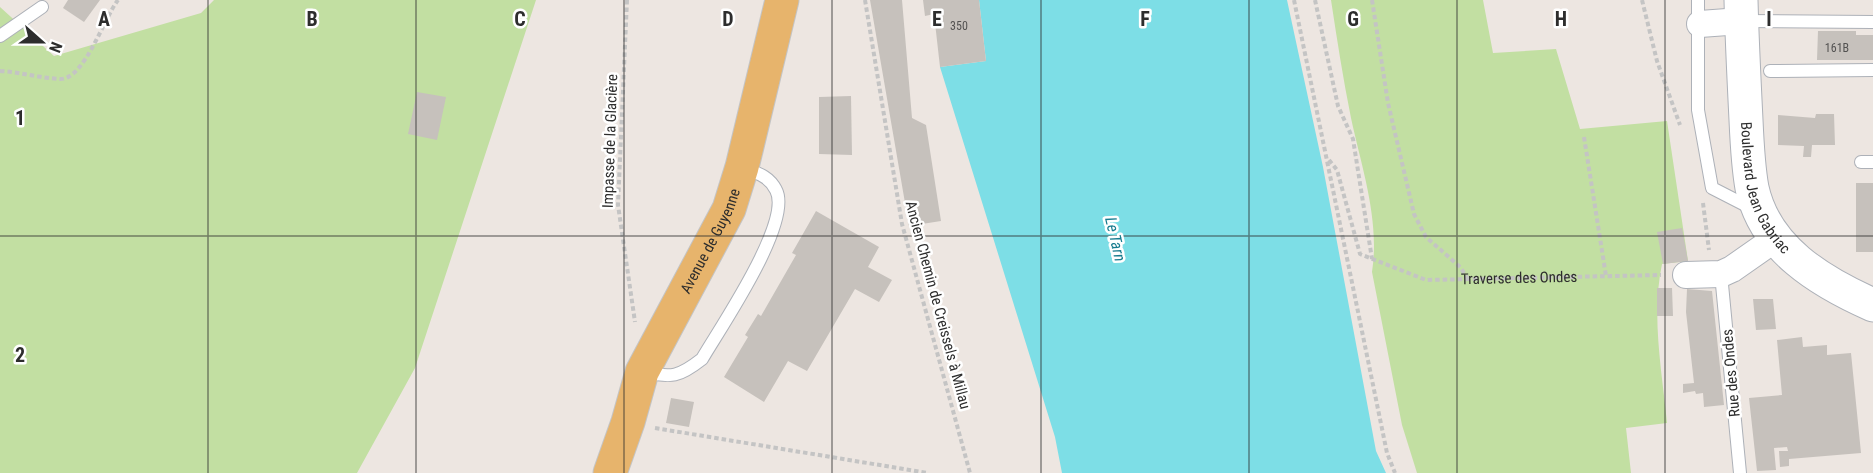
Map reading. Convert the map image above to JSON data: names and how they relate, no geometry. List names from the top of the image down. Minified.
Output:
{"streets":{"main road":["Boulevard Jean Gabriac","Avenue de Guyenne"],"lane":["Rue des Ondes"],"path":["Impasse de la Glacière","Traverse des Ondes","Ancien Chemin de Creissels à Millau"]},"crossings":[["Impasse de la Glacière","Avenue de Guyenne"]],"water":["Le Tarn"],"house_numbers":["350","161B"],"north":"right","grid":{"columns":["A","B","C","D","E","F","G","H","I"],"rows":["1","2"]}}
